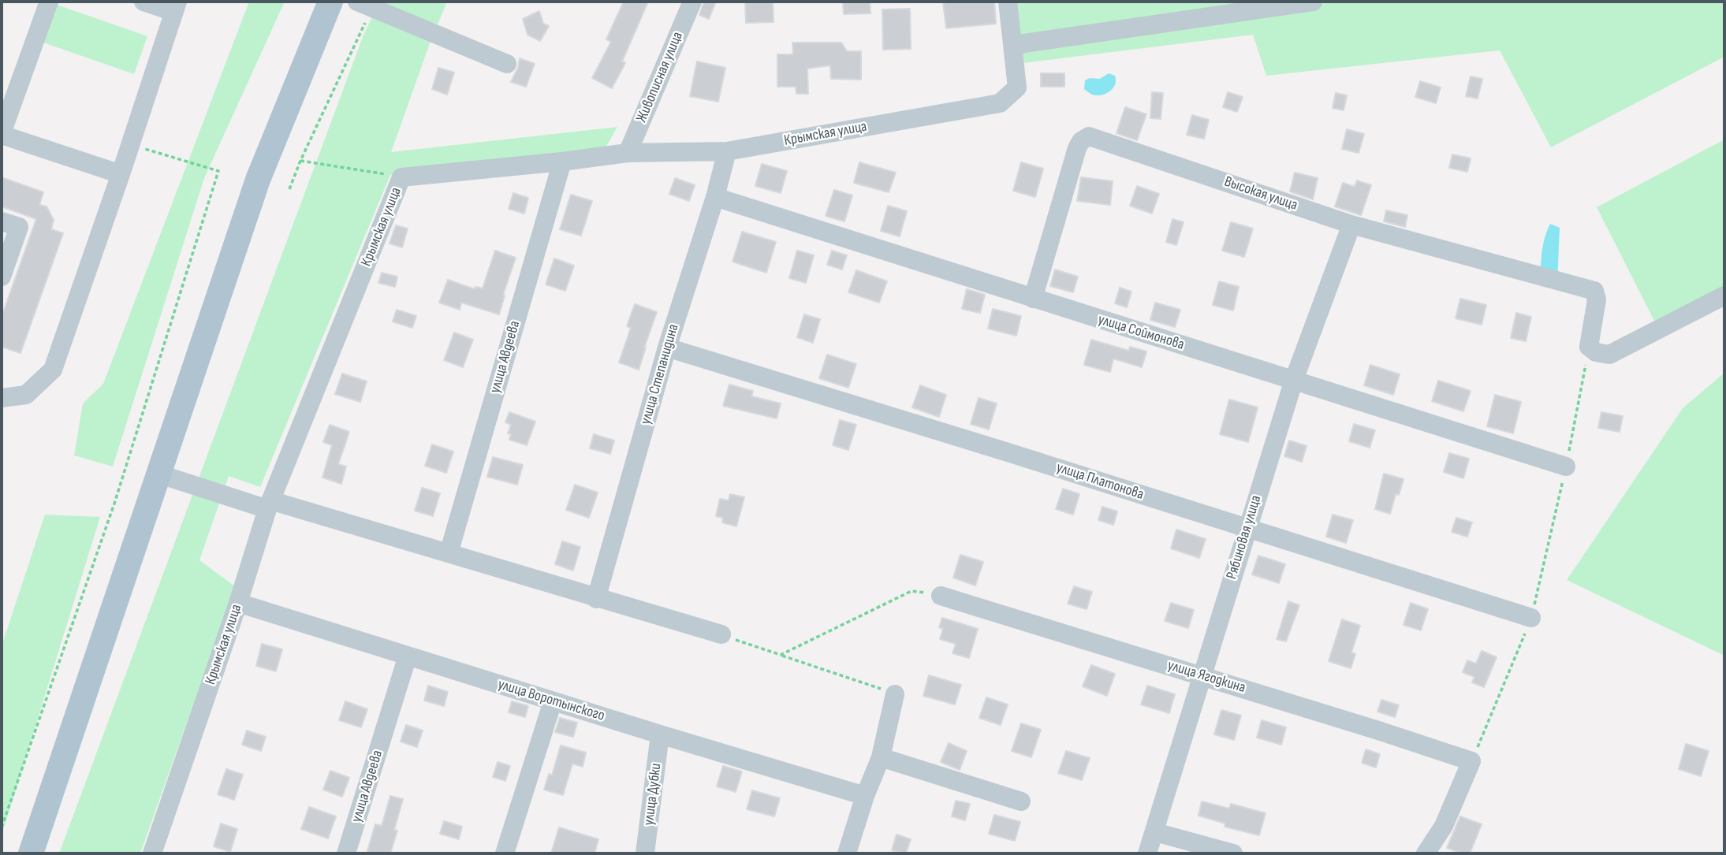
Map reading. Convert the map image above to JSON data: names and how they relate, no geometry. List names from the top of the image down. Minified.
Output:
{"streets":{"street":["Живописная улица","Крымская улица","Высокая улица","улица Соймонова","улица Авдеева","улица Степанидина","улица Платонова","Рябиновая улица","улица Ягодкина","улица Воротынского","улица Дубки"]},"crossings":[["Живописная улица","Крымская улица"],["Крымская улица","улица Авдеева"],["Крымская улица","улица Степанидина"],["Крымская улица","улица Воротынского"],["Высокая улица","улица Соймонова"],["Высокая улица","Рябиновая улица"],["улица Соймонова","улица Степанидина"],["улица Соймонова","Рябиновая улица"],["улица Авдеева","улица Воротынского"],["улица Степанидина","улица Платонова"],["улица Платонова","Рябиновая улица"],["Рябиновая улица","улица Ягодкина"],["улица Воротынского","улица Дубки"]]}
